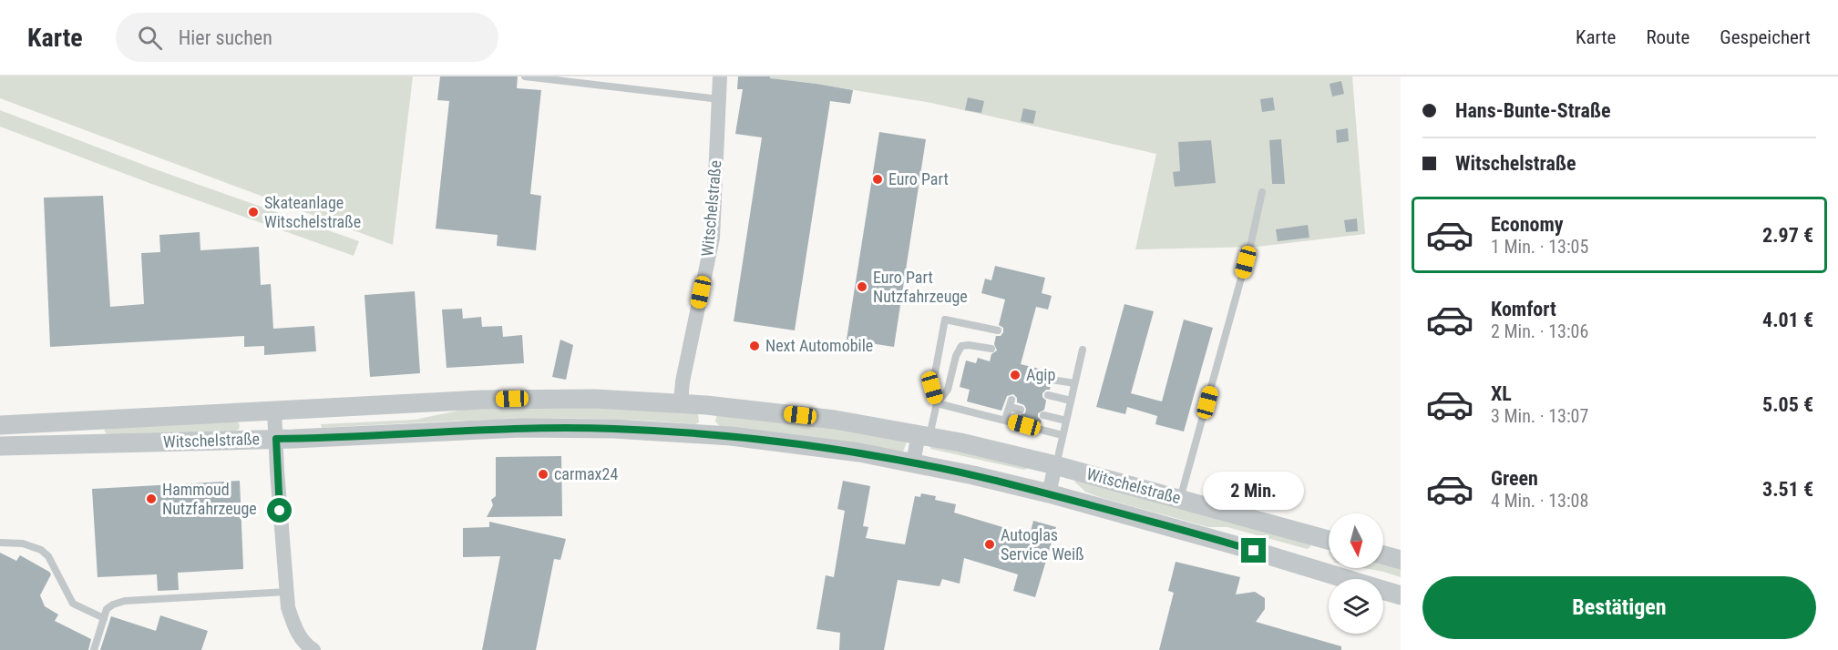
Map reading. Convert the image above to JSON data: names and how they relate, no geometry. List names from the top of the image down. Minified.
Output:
{"streets":{"street":["Witschelstraße"]},"places":["Euro Part","Skateanlage Witschelstraße","Euro Part Nutzfahrzeuge","Next Automobile","Agip","carmax24","Hammoud Nutzfahrzeuge","Autoglas Service Weiß"],"north":"bottom","page":{"header":"Karte","search":"Hier suchen","nav":["Karte","Route","Gespeichert"],"banner":["Hans-Bunte-Straße","Witschelstraße"],"list":[{"name":"Economy","note":"1 Min. · 13:05","value":"2.97 €"},{"name":"Komfort","note":"2 Min. · 13:06","value":"4.01 €"},{"name":"XL","note":"3 Min. · 13:07","value":"5.05 €"},{"name":"Green","note":"4 Min. · 13:08","value":"3.51 €"}],"bubble":"2 Min.","buttons":"Bestätigen"}}
